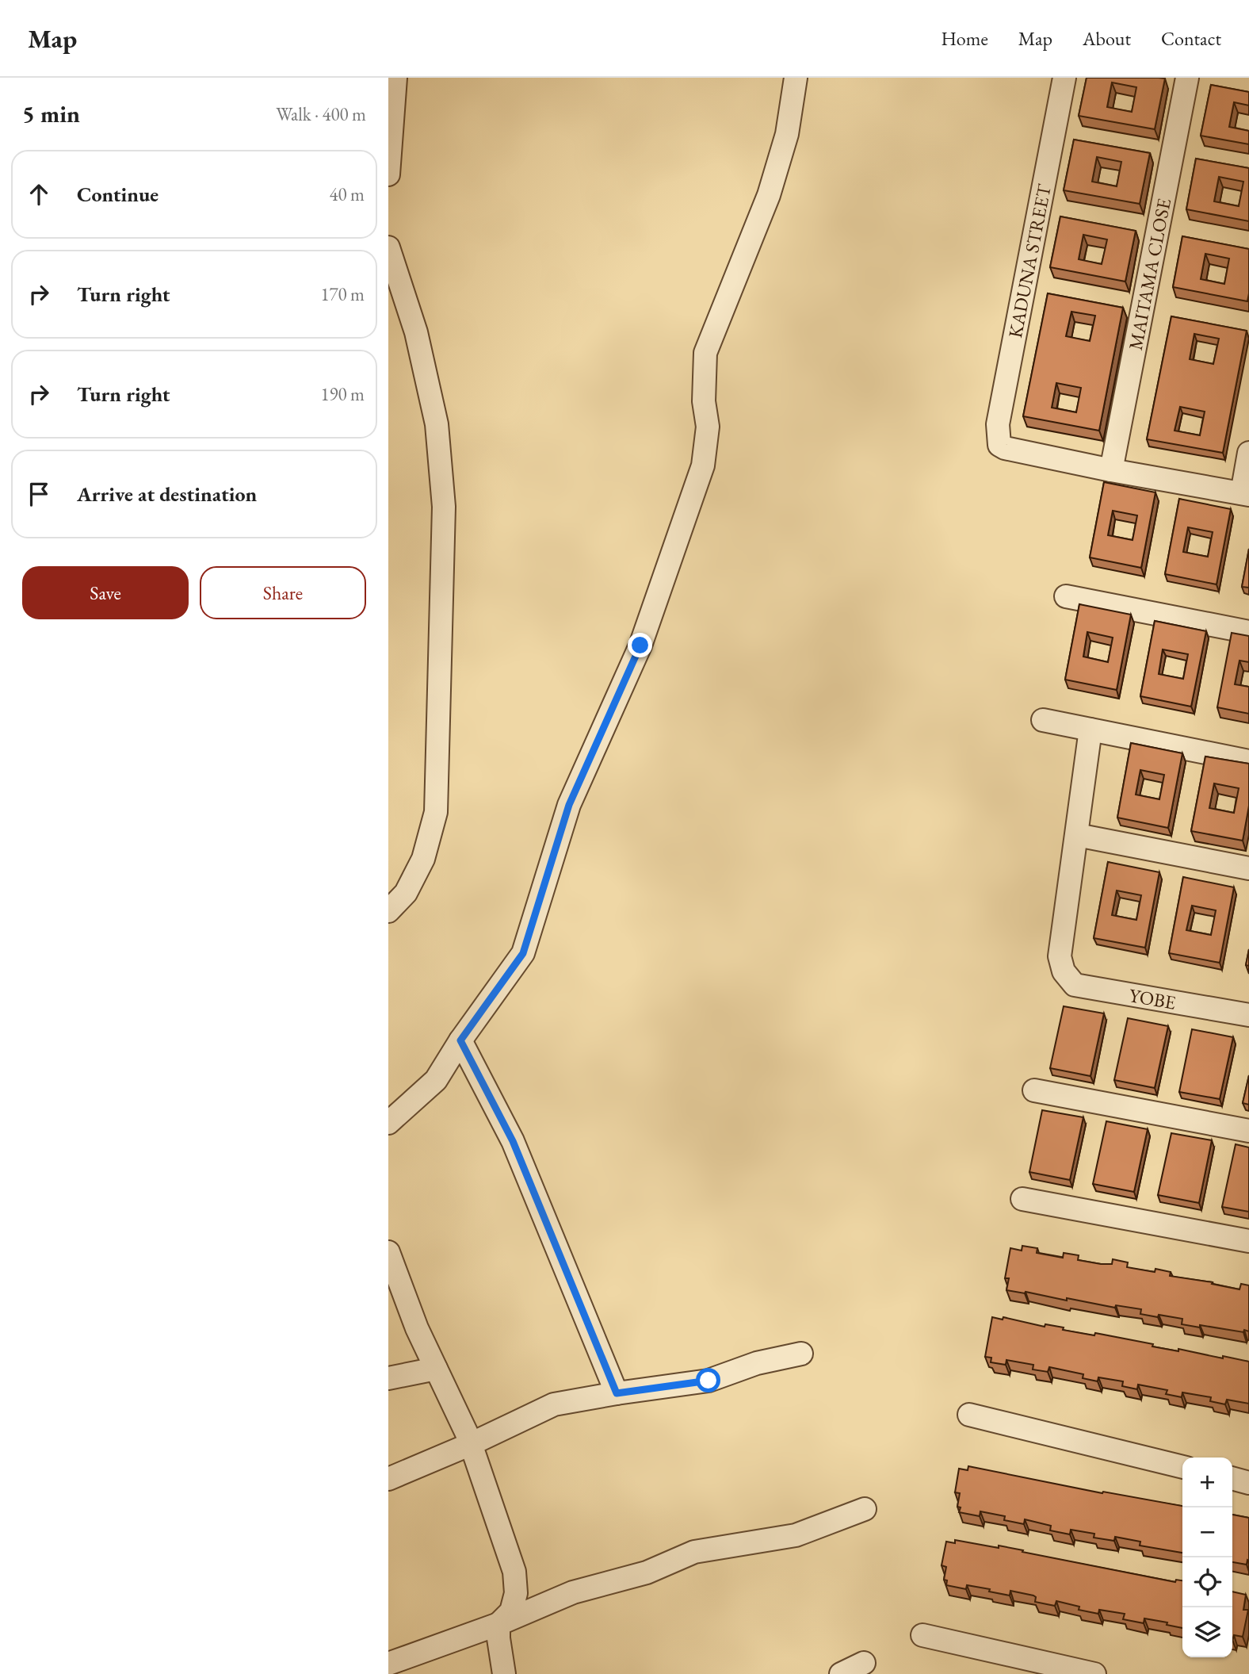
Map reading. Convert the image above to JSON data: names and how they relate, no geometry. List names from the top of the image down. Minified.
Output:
{"streets":{"street":["KADUNA STREET","MAITAMA CLOSE","YOBE"]},"crossings":[["KADUNA STREET","MAITAMA CLOSE"]],"page":{"header":"Map","nav":["Home","Map","About","Contact"],"heading":["5 min","Walk · 400 m"],"list":[["Continue","40 m"],["Turn right","170 m"],["Turn right","190 m"],"Arrive at destination"],"buttons":["Save","Share"],"map_buttons":["+","−"]}}
